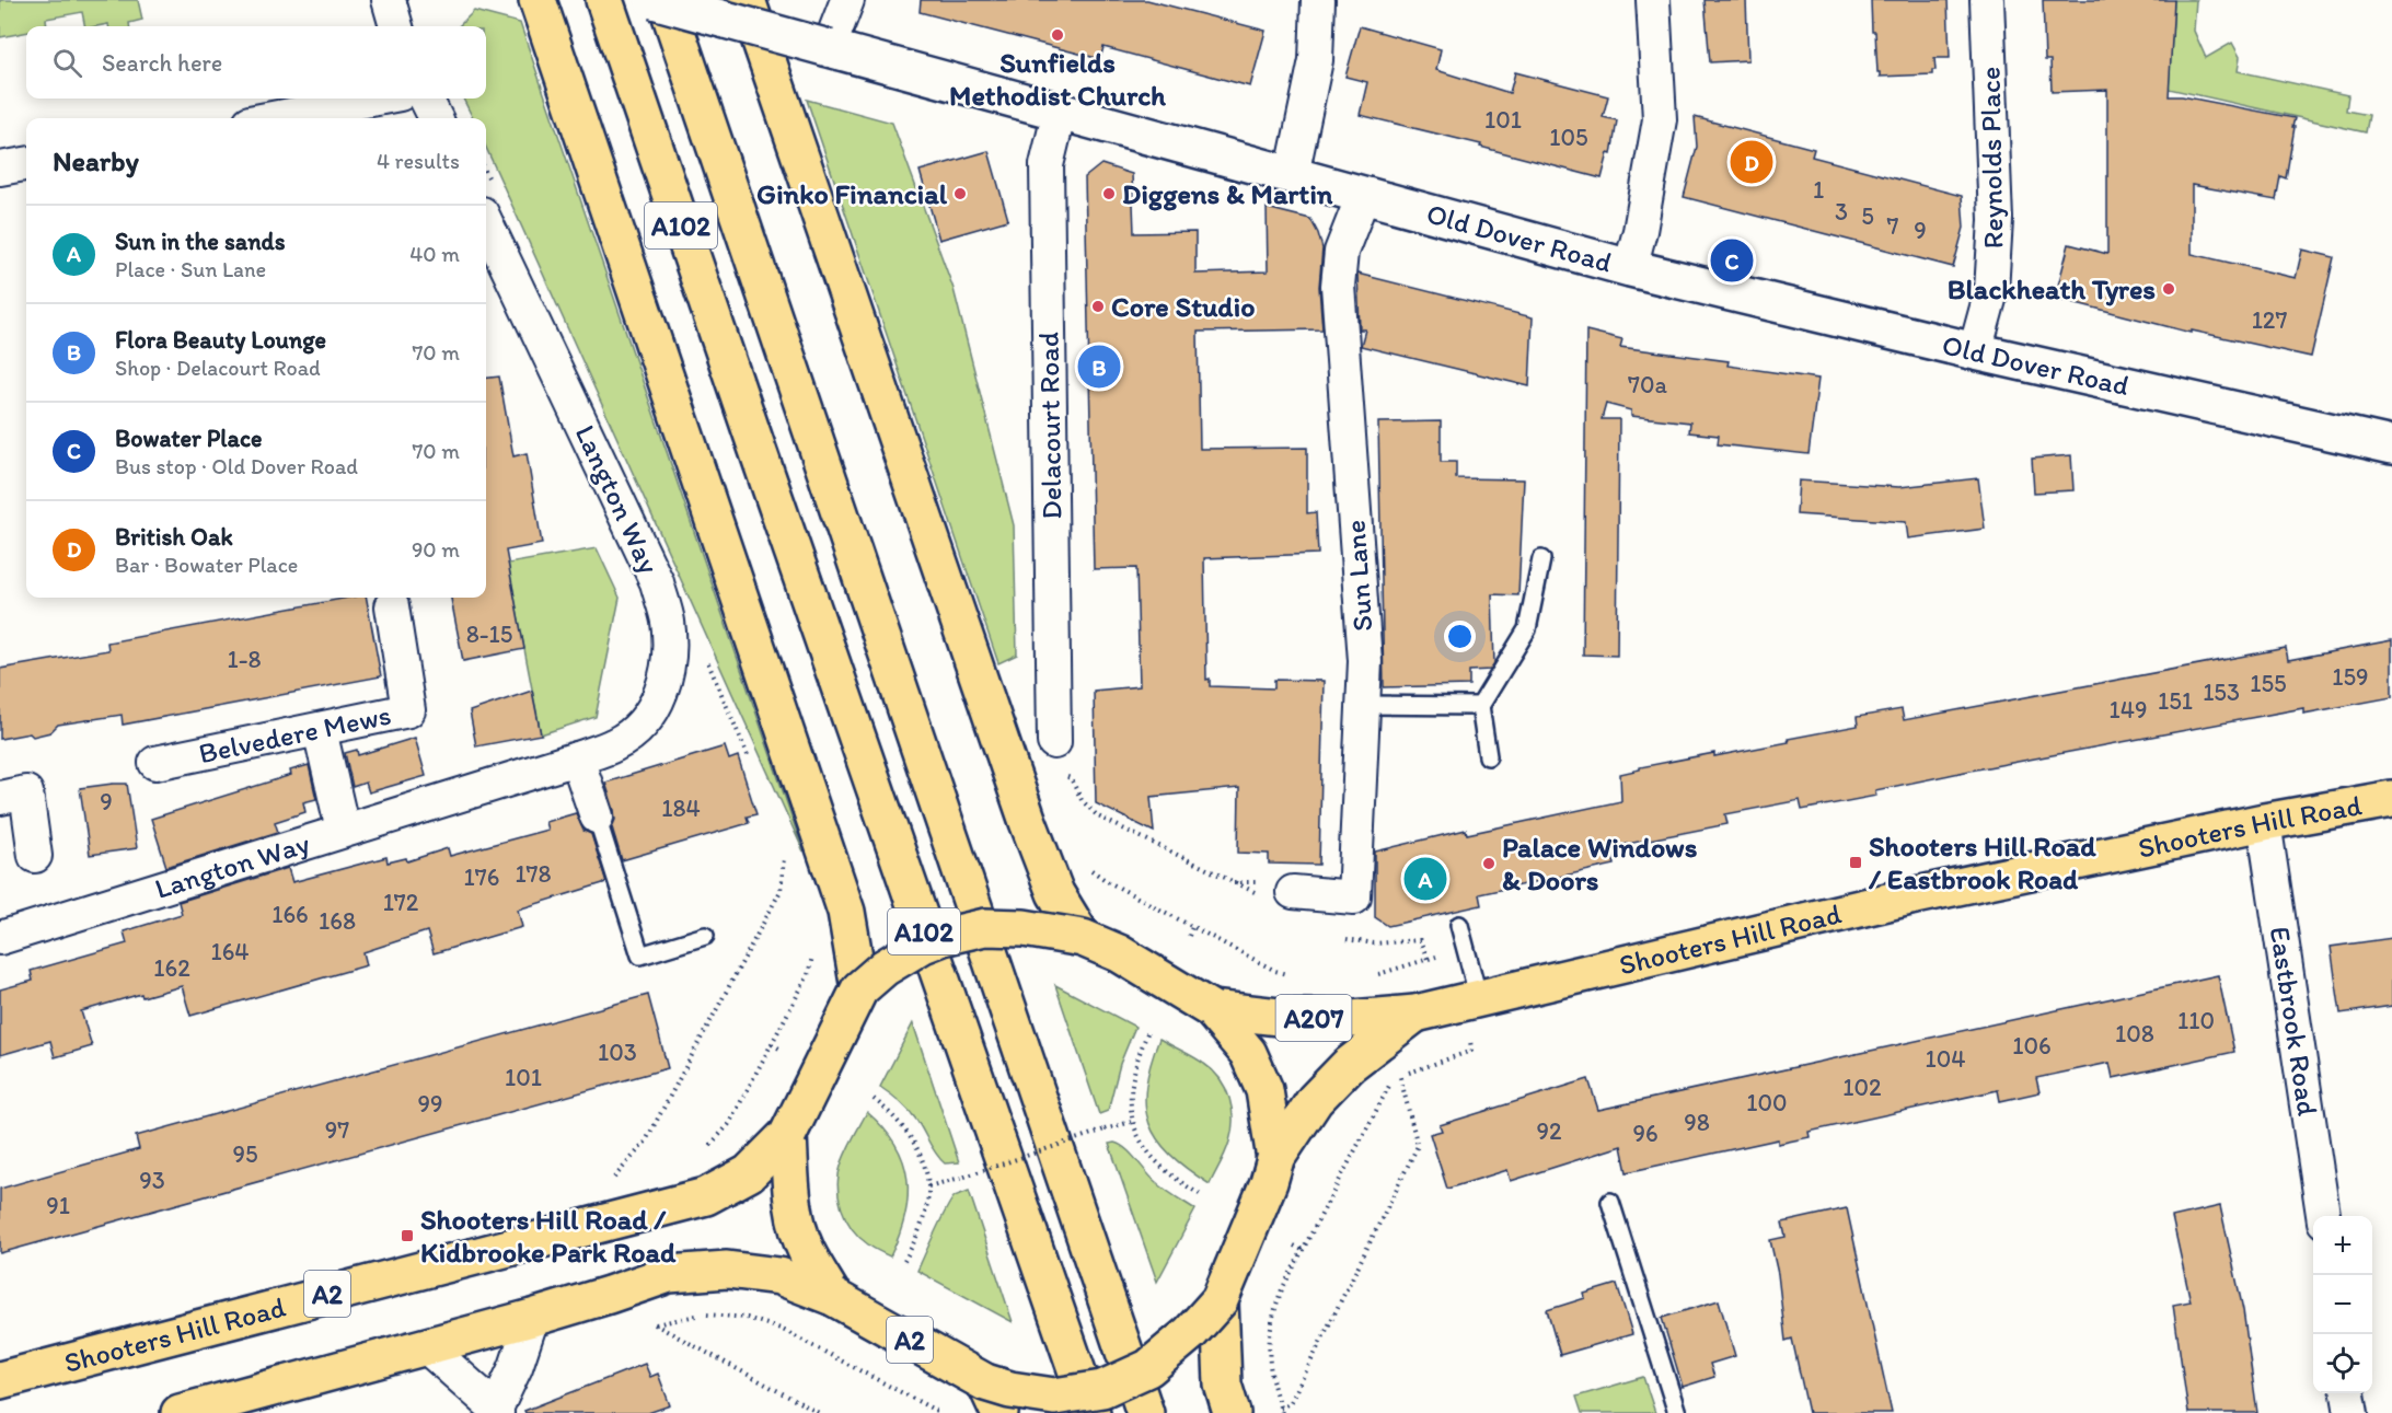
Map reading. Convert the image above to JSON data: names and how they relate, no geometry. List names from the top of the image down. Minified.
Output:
{"streets":{"main road":["A102","Old Dover Road","Shooters Hill Road","A207","A2"],"street":["Reynolds Place","Delacourt Road","Langton Way","Sun Lane","Belvedere Mews","Eastbrook Road"]},"crossings":[["Reynolds Place","Old Dover Road"],["Old Dover Road","Delacourt Road"],["Old Dover Road","Sun Lane"],["Shooters Hill Road","Eastbrook Road"],["Shooters Hill Road","A2"]],"places":{"other":["Sunfields Methodist Church","Ginko Financial","Diggens & Martin","Blackheath Tyres","Core Studio","Palace Windows & Doors"],"transit":["Shooters Hill Road / Eastbrook Road","Shooters Hill Road / Kidbrooke Park Road"]},"house_numbers":["101","105","1","3","5","7","9","127","70a","8-15","1-8","159","155","153","151","149","9","184","178","176","172","166","168","164","162","110","108","106","103","104","101","102","100","99","98","97","92","96","95","93","91"],"page":{"search":"Search here","heading":["Nearby","4 results"],"pins":["D","C","B","A"],"list":[{"mark":"A","name":"Sun in the sands","note":"Place · Sun Lane","value":"40 m"},{"mark":"B","name":"Flora Beauty Lounge","note":"Shop · Delacourt Road","value":"70 m"},{"mark":"C","name":"Bowater Place","note":"Bus stop · Old Dover Road","value":"70 m"},{"mark":"D","name":"British Oak","note":"Bar · Bowater Place","value":"90 m"}],"map_buttons":["+","−"]}}
